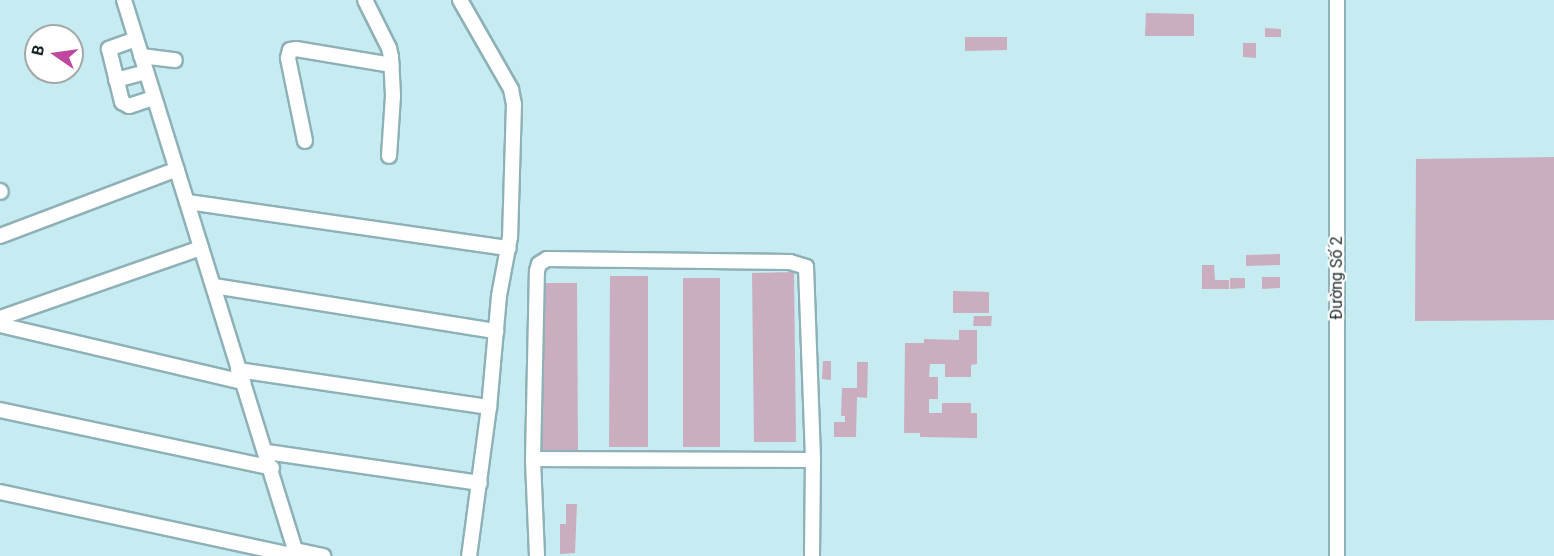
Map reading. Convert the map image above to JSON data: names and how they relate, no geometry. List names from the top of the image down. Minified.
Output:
{"streets":{"street":["Đường Số 2"]},"north":"left"}
